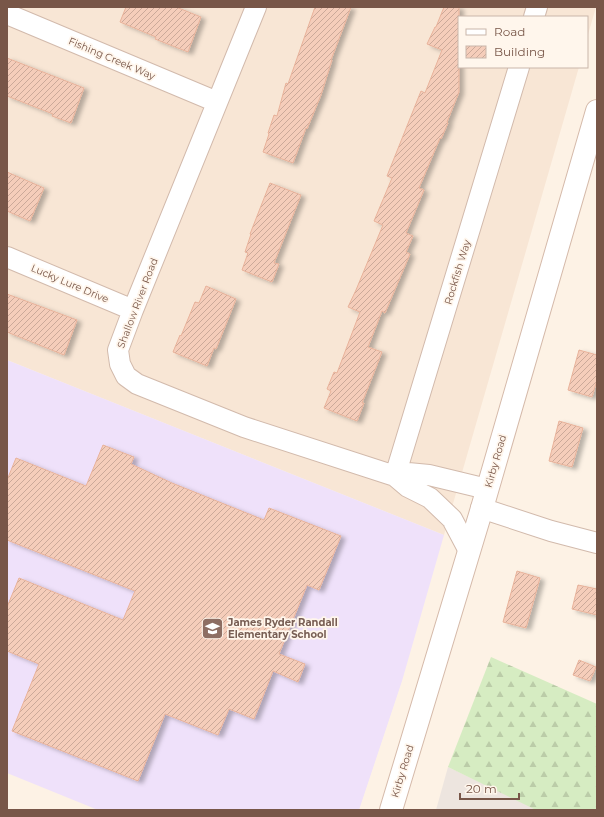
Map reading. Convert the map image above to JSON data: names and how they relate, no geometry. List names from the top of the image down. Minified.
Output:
{"streets":{"main road":["Kirby Road"],"street":["Fishing Creek Way","Rockfish Way","Lucky Lure Drive","Shallow River Road"]},"crossings":[["Fishing Creek Way","Shallow River Road"],["Rockfish Way","Shallow River Road"],["Lucky Lure Drive","Shallow River Road"],["Shallow River Road","Kirby Road"]],"places":{"school or university":["James Ryder Randall Elementary School"]},"legend":["Road","Building"],"scale_bar":"20 m"}
